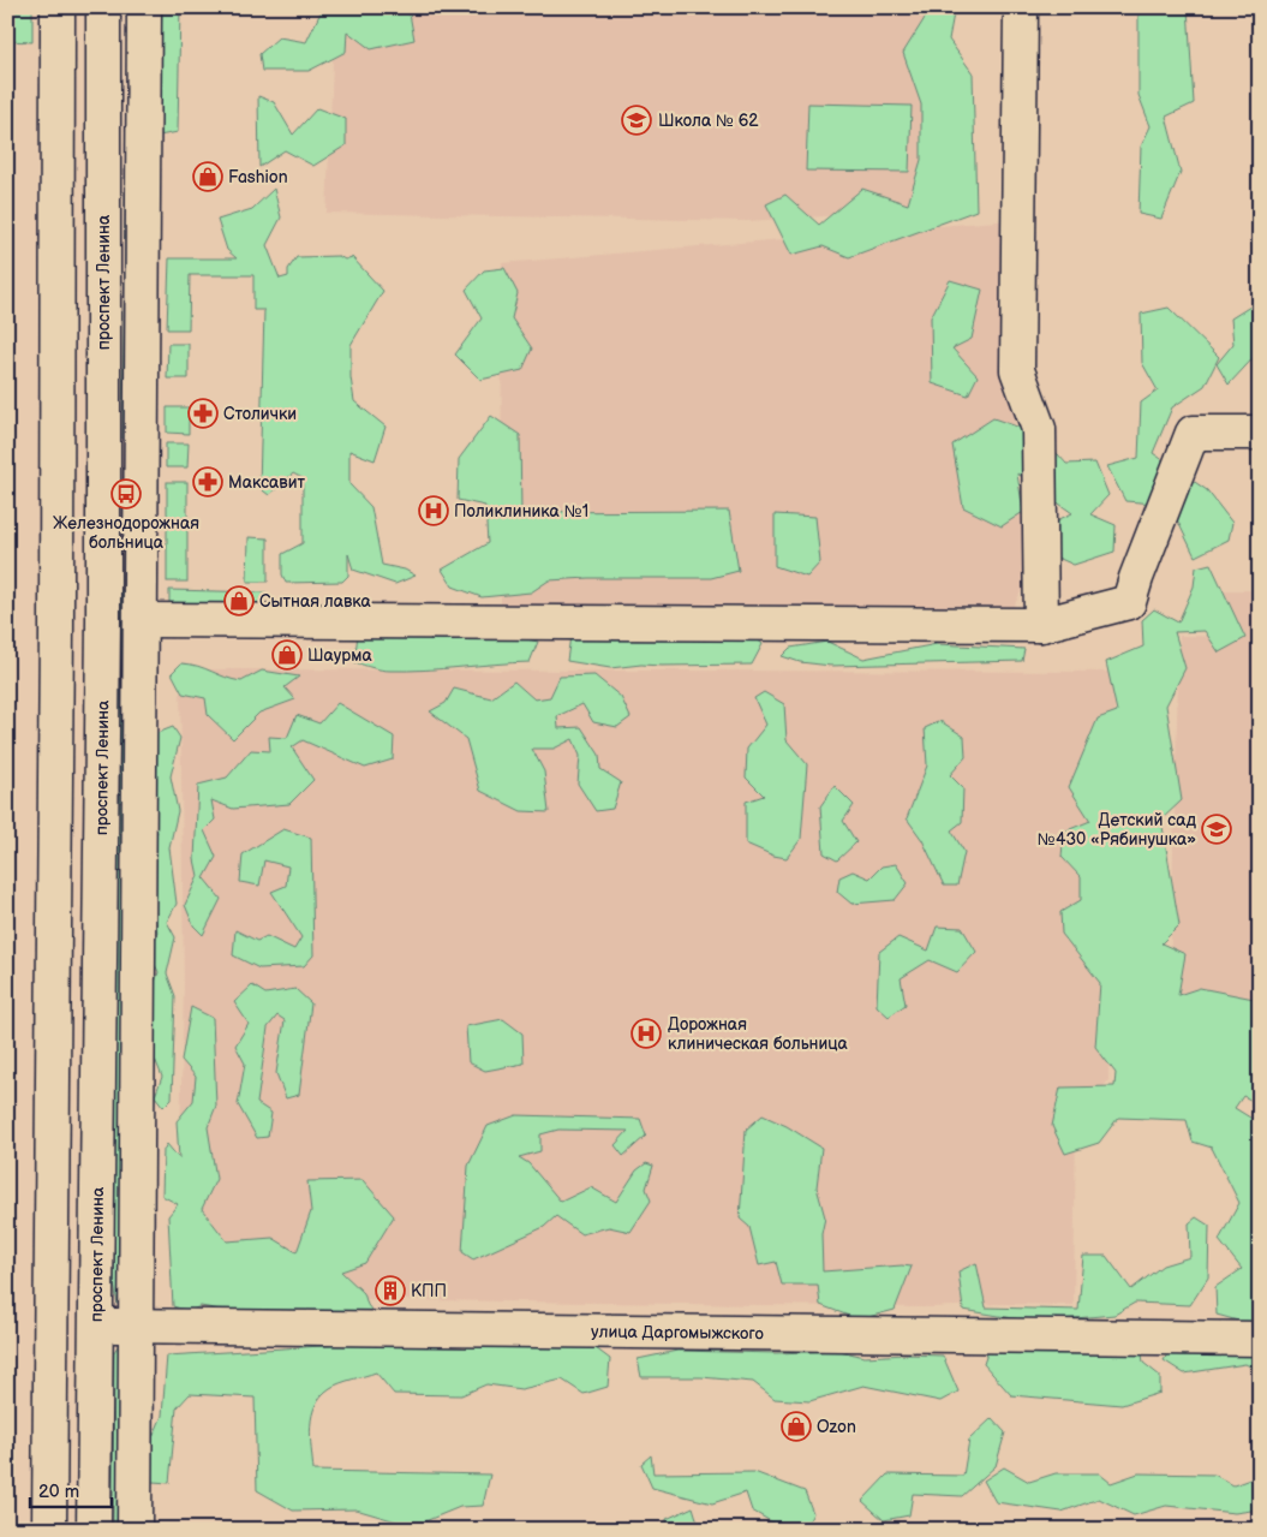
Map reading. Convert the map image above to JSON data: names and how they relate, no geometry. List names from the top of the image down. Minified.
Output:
{"streets":{"street":["проспект Ленина","улица Даргомыжского"]},"crossings":[["проспект Ленина","улица Даргомыжского"]],"places":{"school or university":["Школа № 62","Детский сад №430 «Рябинушка»"],"shop":["Fashion","Сытная лавка","Шаурма","Ozon"],"pharmacy":["Столички","Максавит"],"bus stop":["Железнодорожная больница"],"hospital":["Поликлиника №1","Дорожная клиническая больница"],"building":["КПП"]},"scale_bar":"20 m"}
